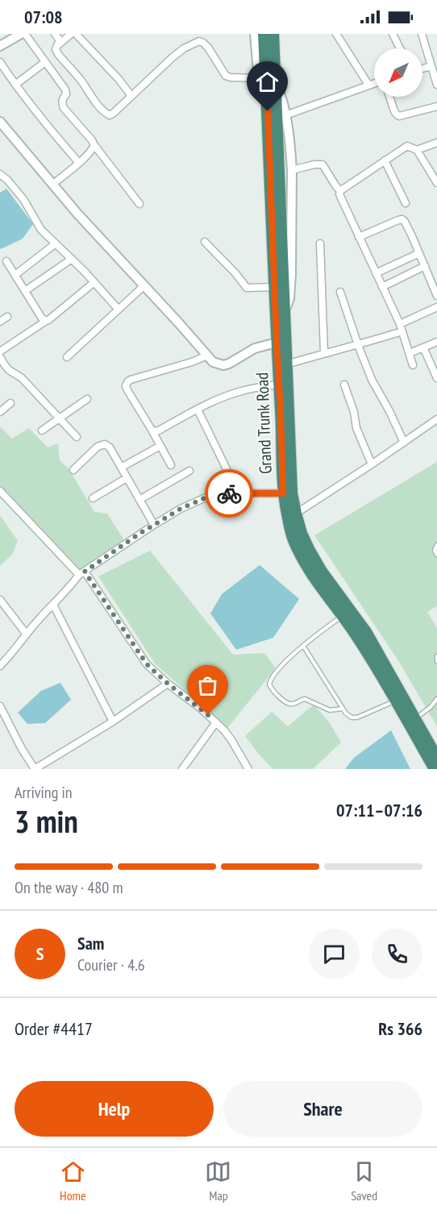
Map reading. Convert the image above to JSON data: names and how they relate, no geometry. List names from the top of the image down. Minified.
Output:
{"streets":{"highway":["Grand Trunk Road"]},"north":"bottom left","page":{"status":"07:08","heading":["3 min","Arriving in","07:11–07:16"],"panel":["Sam","Courier · 4.6","Order #4417","Rs 366"],"bar":"On the way · 480 m","round":"S","buttons":["Help","Share"],"tabs":["Home","Map","Saved"]}}
